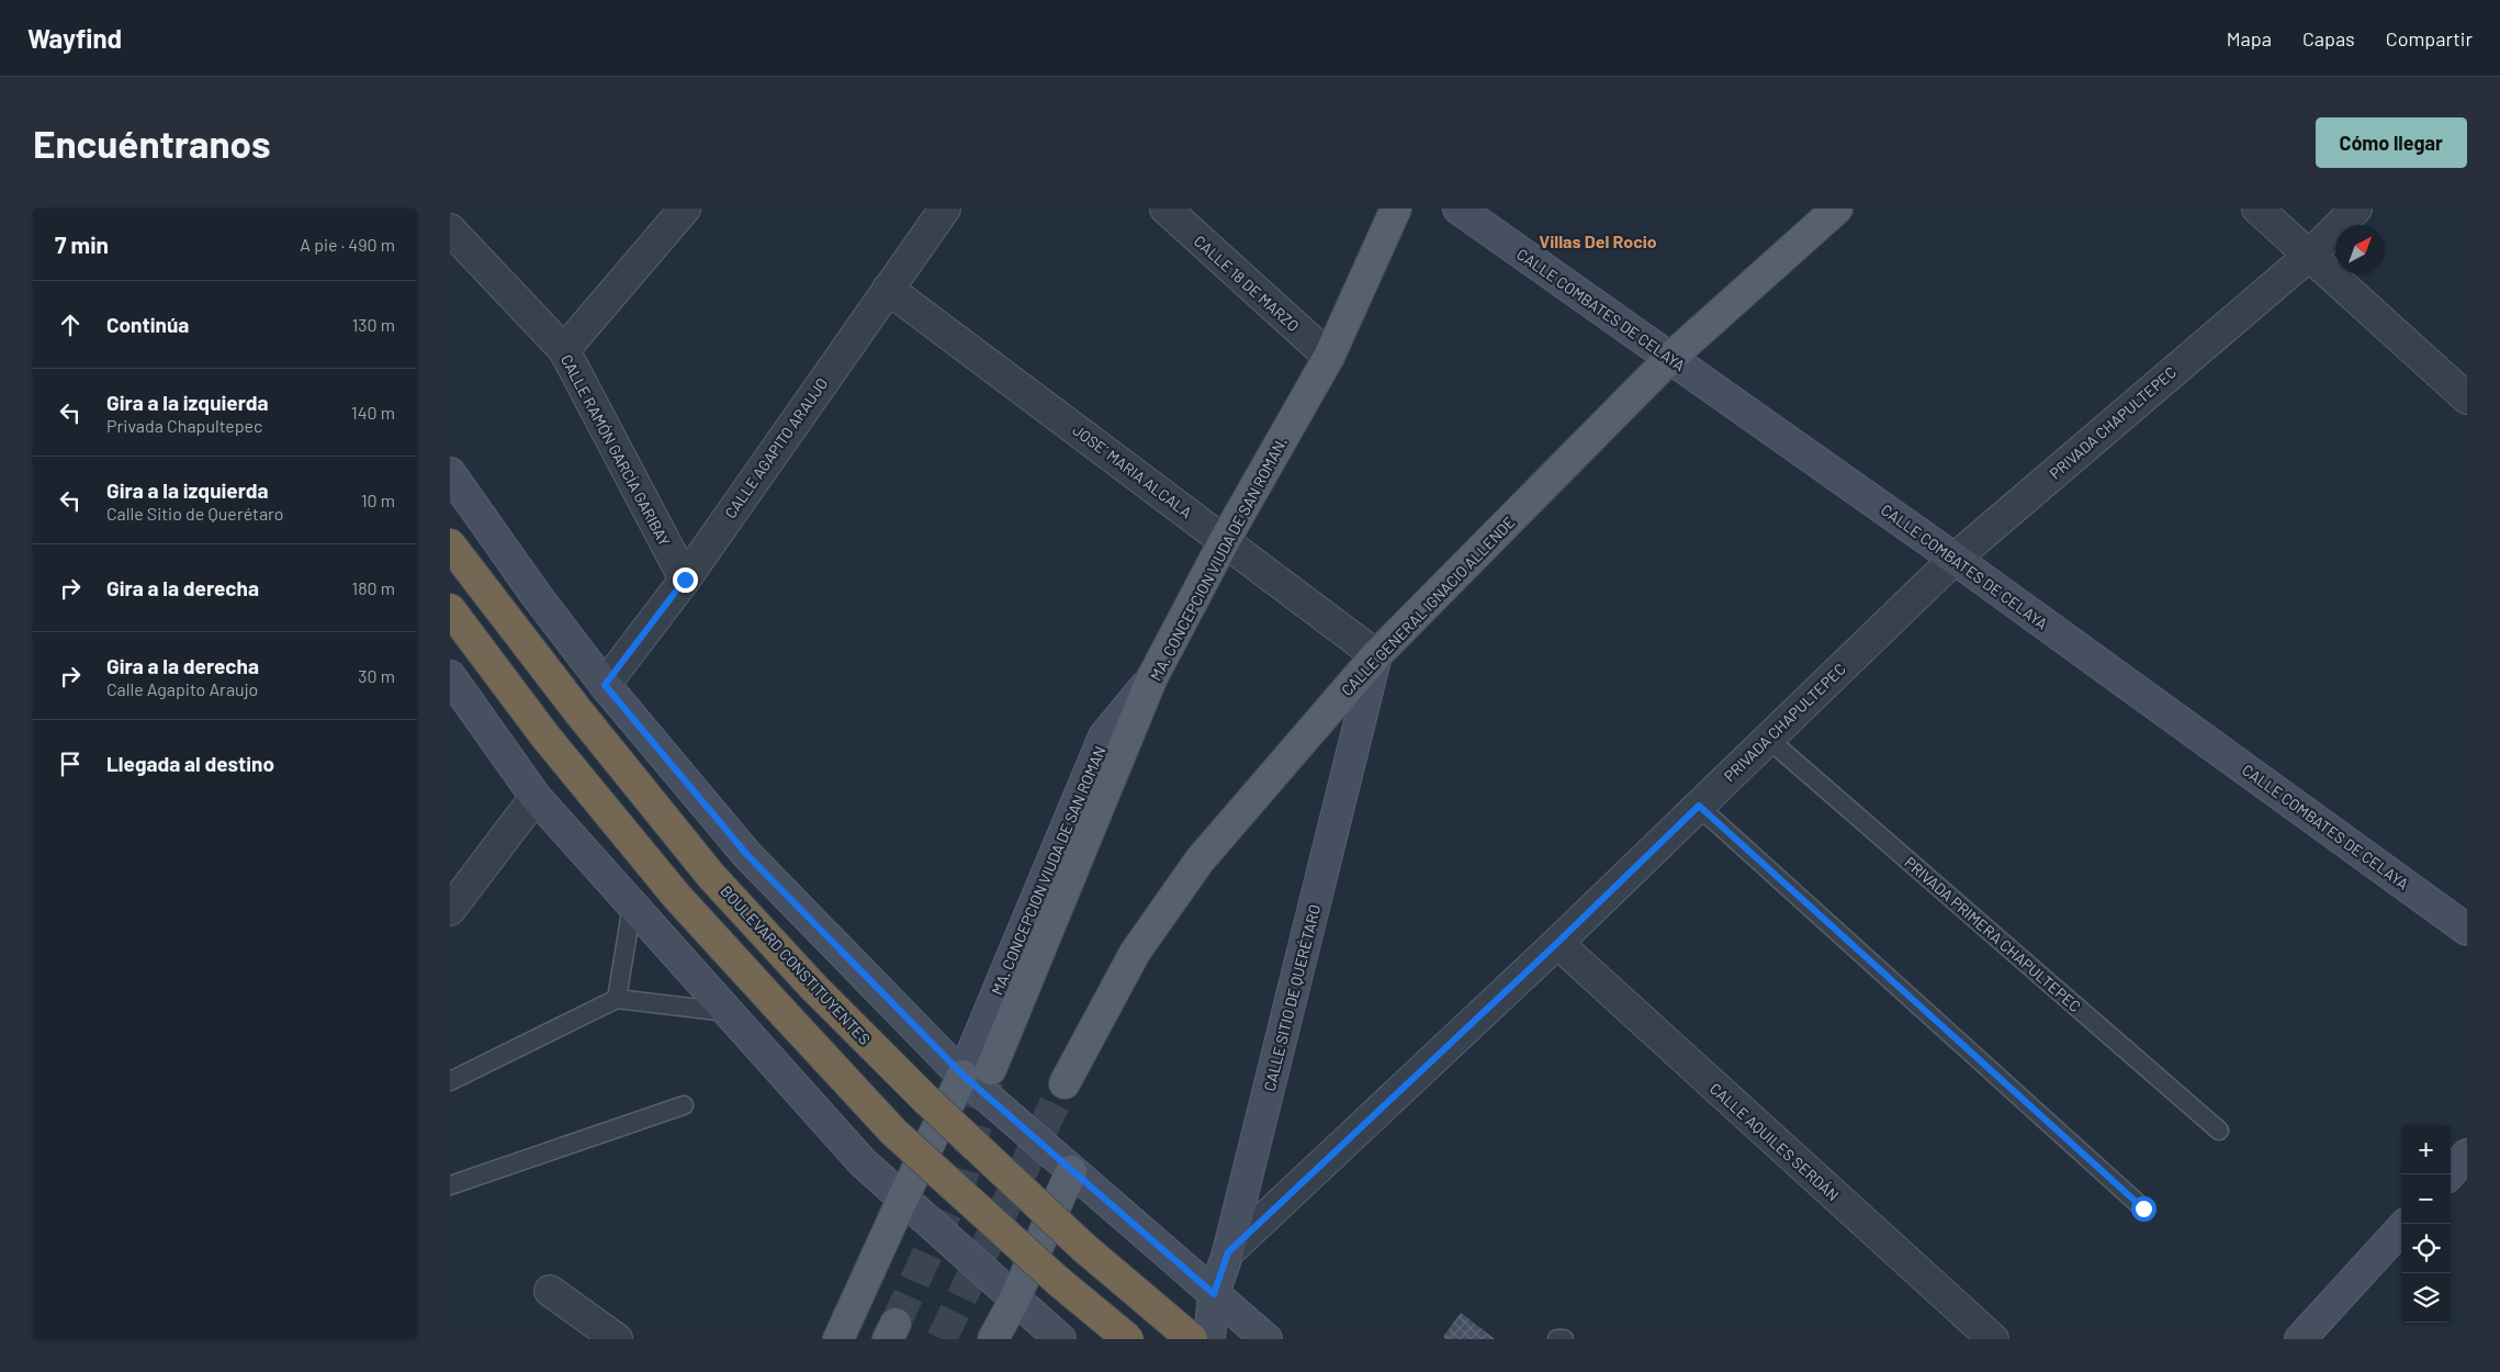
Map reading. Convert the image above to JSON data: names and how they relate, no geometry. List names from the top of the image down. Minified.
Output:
{"streets":{"highway":["BOULEVARD CONSTITUYENTES"],"main road":["CALLE COMBATES DE CELAYA","MA. CONCEPCION VIUDA DE SAN ROMAN.","CALLE GENERAL IGNACIO ALLENDE","MA. CONCEPCION VIUDA DE SAN ROMAN","CALLE SITIO DE QUERÉTARO"],"street":["CALLE 18 DE MARZO","PRIVADA CHAPULTEPEC","CALLE AGAPITO ARAUJO","CALLE RAMÓN GARCÍA GARIBAY","JOSE´ MARIA ALCALA","CALLE AQUILES SERDÁN"],"lane":["PRIVADA PRIMERA CHAPULTEPEC"]},"crossings":[["CALLE 18 DE MARZO","MA. CONCEPCION VIUDA DE SAN ROMAN."],["CALLE COMBATES DE CELAYA","PRIVADA CHAPULTEPEC"],["CALLE COMBATES DE CELAYA","CALLE GENERAL IGNACIO ALLENDE"],["PRIVADA CHAPULTEPEC","PRIVADA PRIMERA CHAPULTEPEC"],["PRIVADA CHAPULTEPEC","CALLE SITIO DE QUERÉTARO"],["PRIVADA CHAPULTEPEC","CALLE AQUILES SERDÁN"],["CALLE AGAPITO ARAUJO","CALLE RAMÓN GARCÍA GARIBAY"],["CALLE AGAPITO ARAUJO","JOSE´ MARIA ALCALA"],["JOSE´ MARIA ALCALA","MA. CONCEPCION VIUDA DE SAN ROMAN."],["JOSE´ MARIA ALCALA","CALLE GENERAL IGNACIO ALLENDE"],["JOSE´ MARIA ALCALA","CALLE SITIO DE QUERÉTARO"],["MA. CONCEPCION VIUDA DE SAN ROMAN.","MA. CONCEPCION VIUDA DE SAN ROMAN"],["CALLE GENERAL IGNACIO ALLENDE","CALLE SITIO DE QUERÉTARO"]],"districts":["Villas Del Rocio"],"north":"top right","page":{"header":"Wayfind","nav":["Mapa","Capas","Compartir"],"buttons":"Cómo llegar","title":"Encuéntranos","heading":["7 min","A pie · 490 m"],"list":[["Continúa","130 m"],["Gira a la izquierda","Privada Chapultepec","140 m"],["Gira a la izquierda","Calle Sitio de Querétaro","10 m"],["Gira a la derecha","180 m"],["Gira a la derecha","Calle Agapito Araujo","30 m"],"Llegada al destino"],"map_buttons":["+","−"]}}
